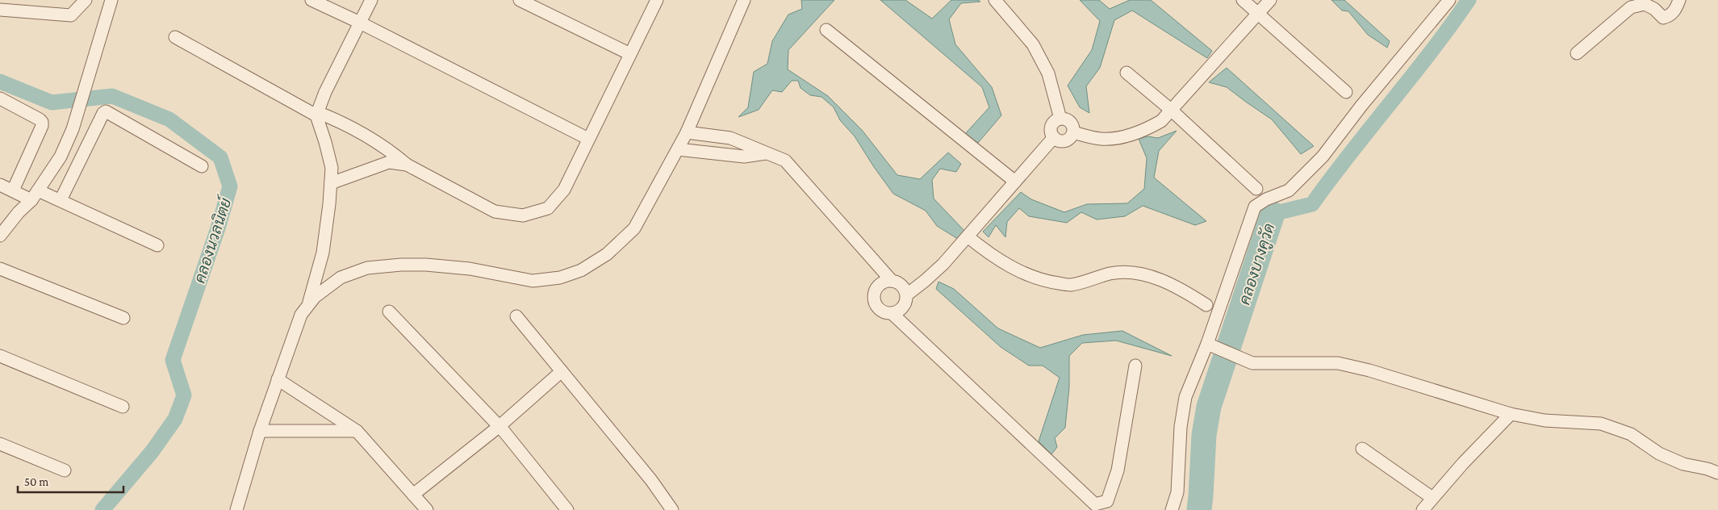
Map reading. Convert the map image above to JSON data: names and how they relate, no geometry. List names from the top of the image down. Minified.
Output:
{"water":["คลองนวลนิตย์","คลองบางคูวัด"],"scale_bar":"50 m"}
